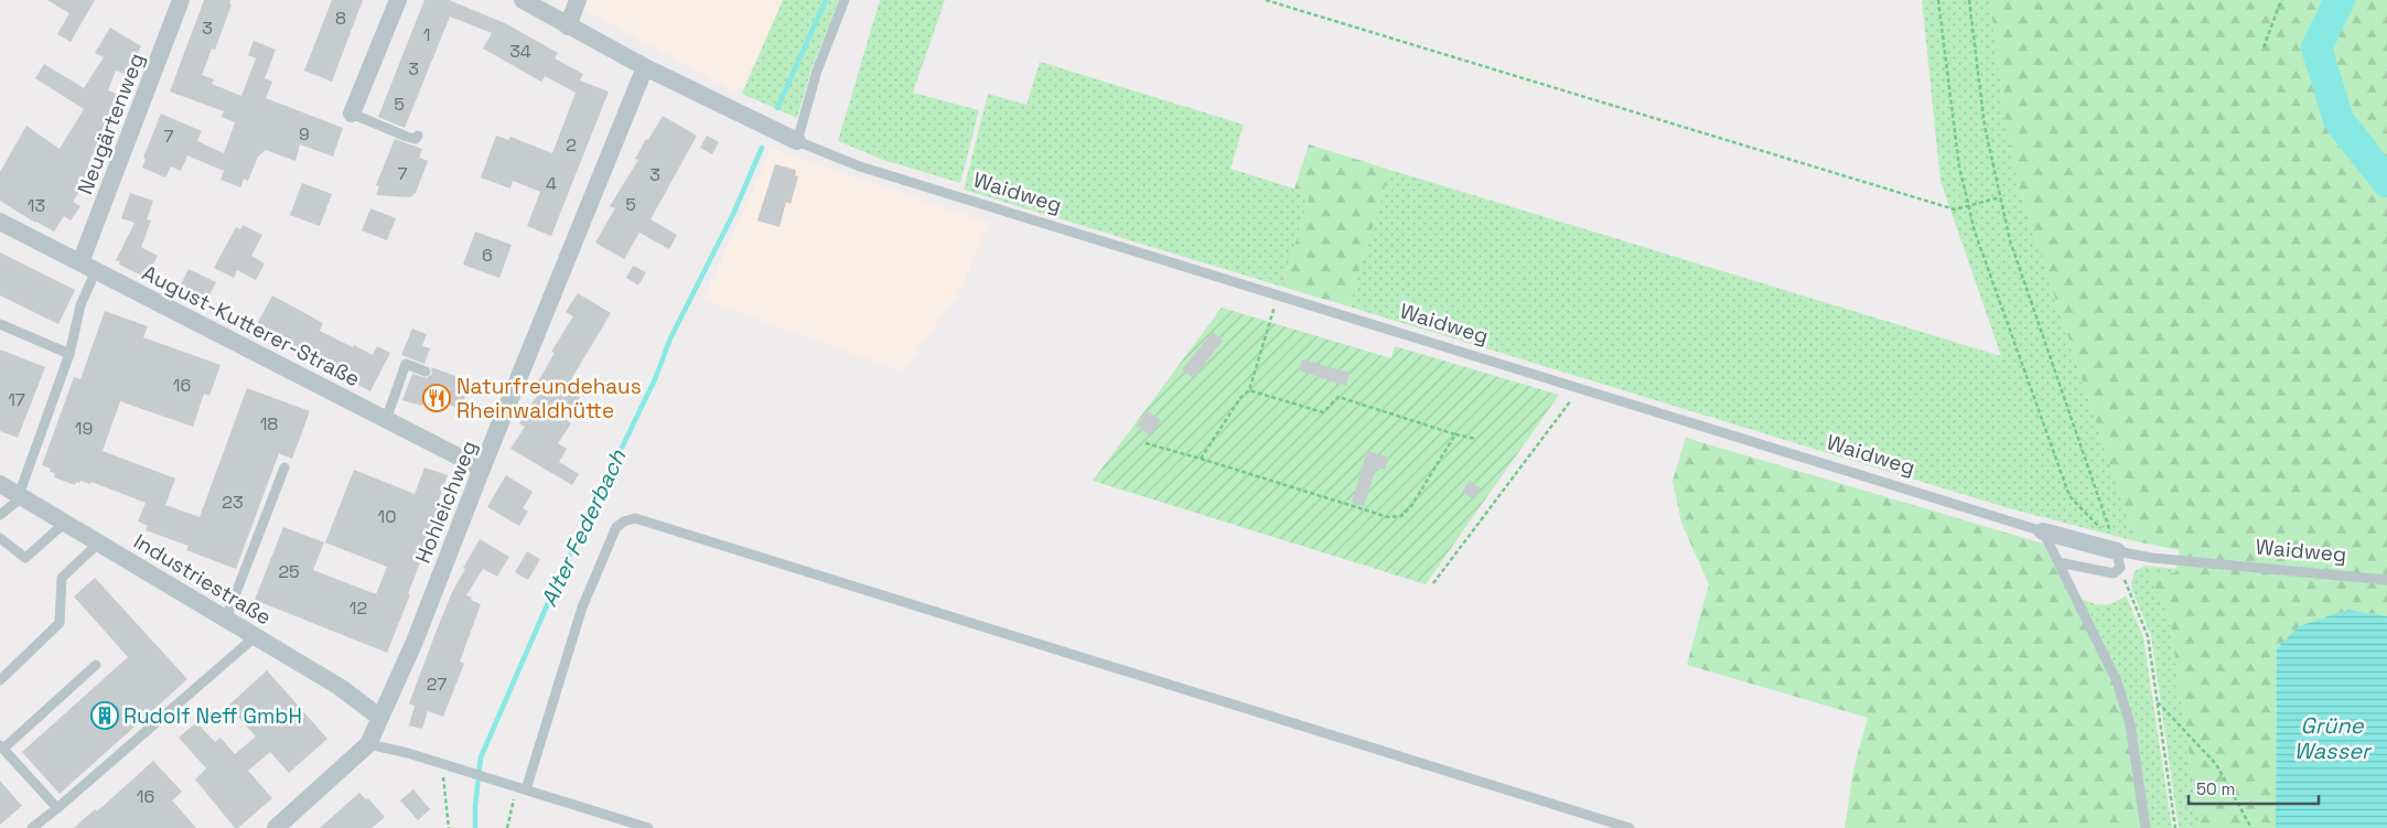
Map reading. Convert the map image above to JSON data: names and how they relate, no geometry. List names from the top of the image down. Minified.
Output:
{"streets":{"street":["Neugärtenweg","Waidweg","August-Kutterer-Straße","Hohleichweg","Industriestraße"]},"crossings":[["Neugärtenweg","August-Kutterer-Straße"],["Waidweg","Hohleichweg"],["August-Kutterer-Straße","Hohleichweg"],["Hohleichweg","Industriestraße"]],"water":["Alter Federbach","Grüne Wasser"],"places":{"restaurant":["Naturfreundehaus Rheinwaldhütte"],"building":["Rudolf Neff GmbH"]},"house_numbers":["8","3","1","34","3","5","9","7","2","7","3","4","5","13","6","16","17","18","19","23","10","25","12","27","16"],"scale_bar":"50 m"}
